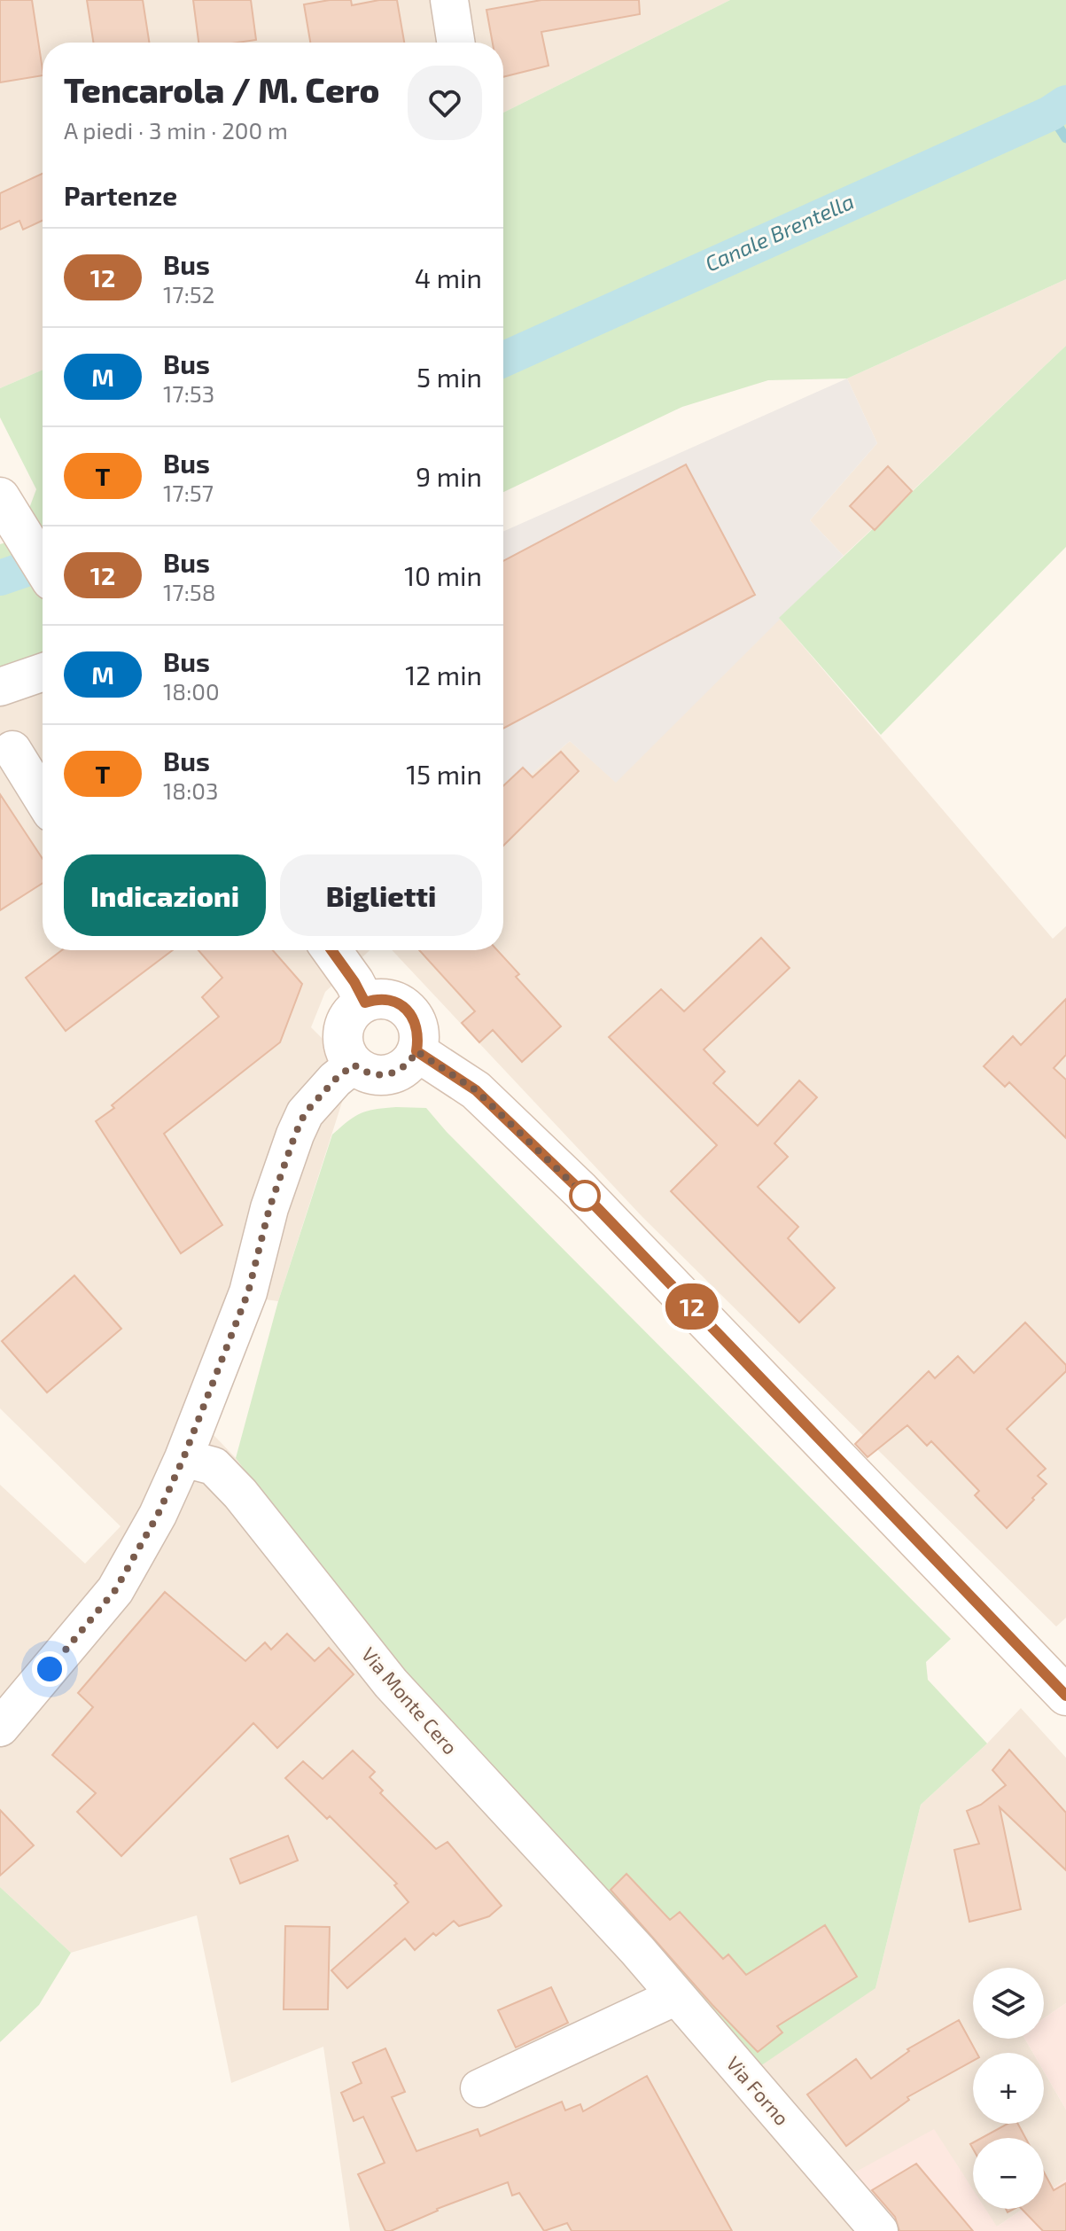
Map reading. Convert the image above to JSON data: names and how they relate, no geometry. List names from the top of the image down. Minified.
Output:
{"streets":{"street":["Via Monte Cero","Via Forno"]},"crossings":[["Via Monte Cero","Via Forno"]],"water":["Canale Brentella"],"lines":["bus line 12"],"page":{"on_map":"12","heading":[["Tencarola / M. Cero","A piedi · 3 min · 200 m"],"Partenze"],"list":[{"mark":"12","name":"Bus","note":"17:52","value":"4 min"},{"mark":"M","name":"Bus","note":"17:53","value":"5 min"},{"mark":"T","name":"Bus","note":"17:57","value":"9 min"},{"mark":"12","name":"Bus","note":"17:58","value":"10 min"},{"mark":"M","name":"Bus","note":"18:00","value":"12 min"},{"mark":"T","name":"Bus","note":"18:03","value":"15 min"}],"buttons":["Indicazioni","Biglietti"],"map_buttons":["+","−"]}}
